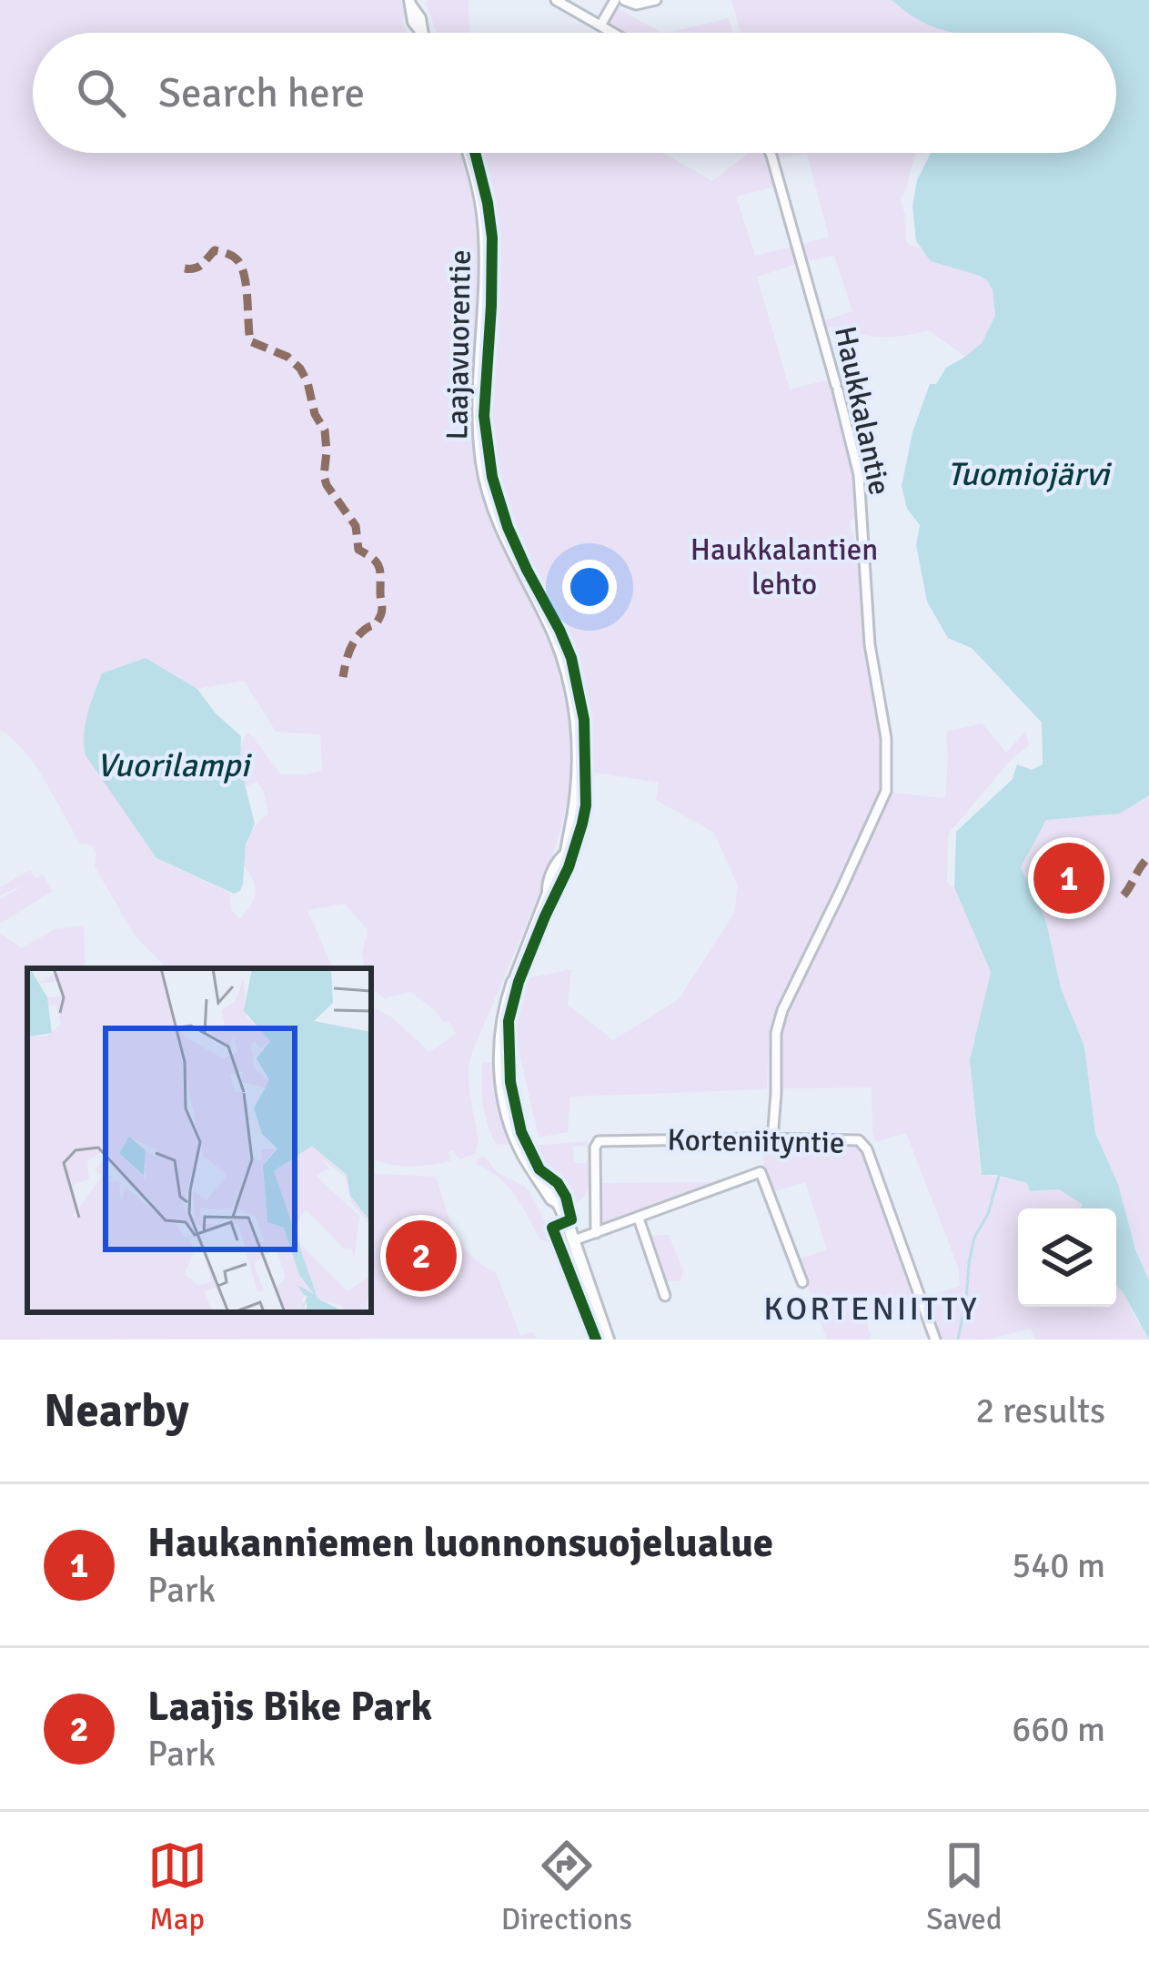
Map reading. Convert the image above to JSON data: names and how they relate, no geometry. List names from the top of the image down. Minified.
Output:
{"streets":{"main road":["Laajavuorentie"],"street":["Haukkalantie","Korteniityntie"]},"crossings":[["Haukkalantie","Korteniityntie"]],"districts":["KORTENIITTY"],"water":["Tuomiojärvi","Vuorilampi"],"parks":["Haukkalantien lehto"],"page":{"search":"Search here","pins":["1","2"],"heading":["Nearby","2 results"],"list":[{"mark":"1","name":"Haukanniemen luonnonsuojelualue","note":"Park","value":"540 m"},{"mark":"2","name":"Laajis Bike Park","note":"Park","value":"660 m"}],"nav":["Map","Directions","Saved"]}}
